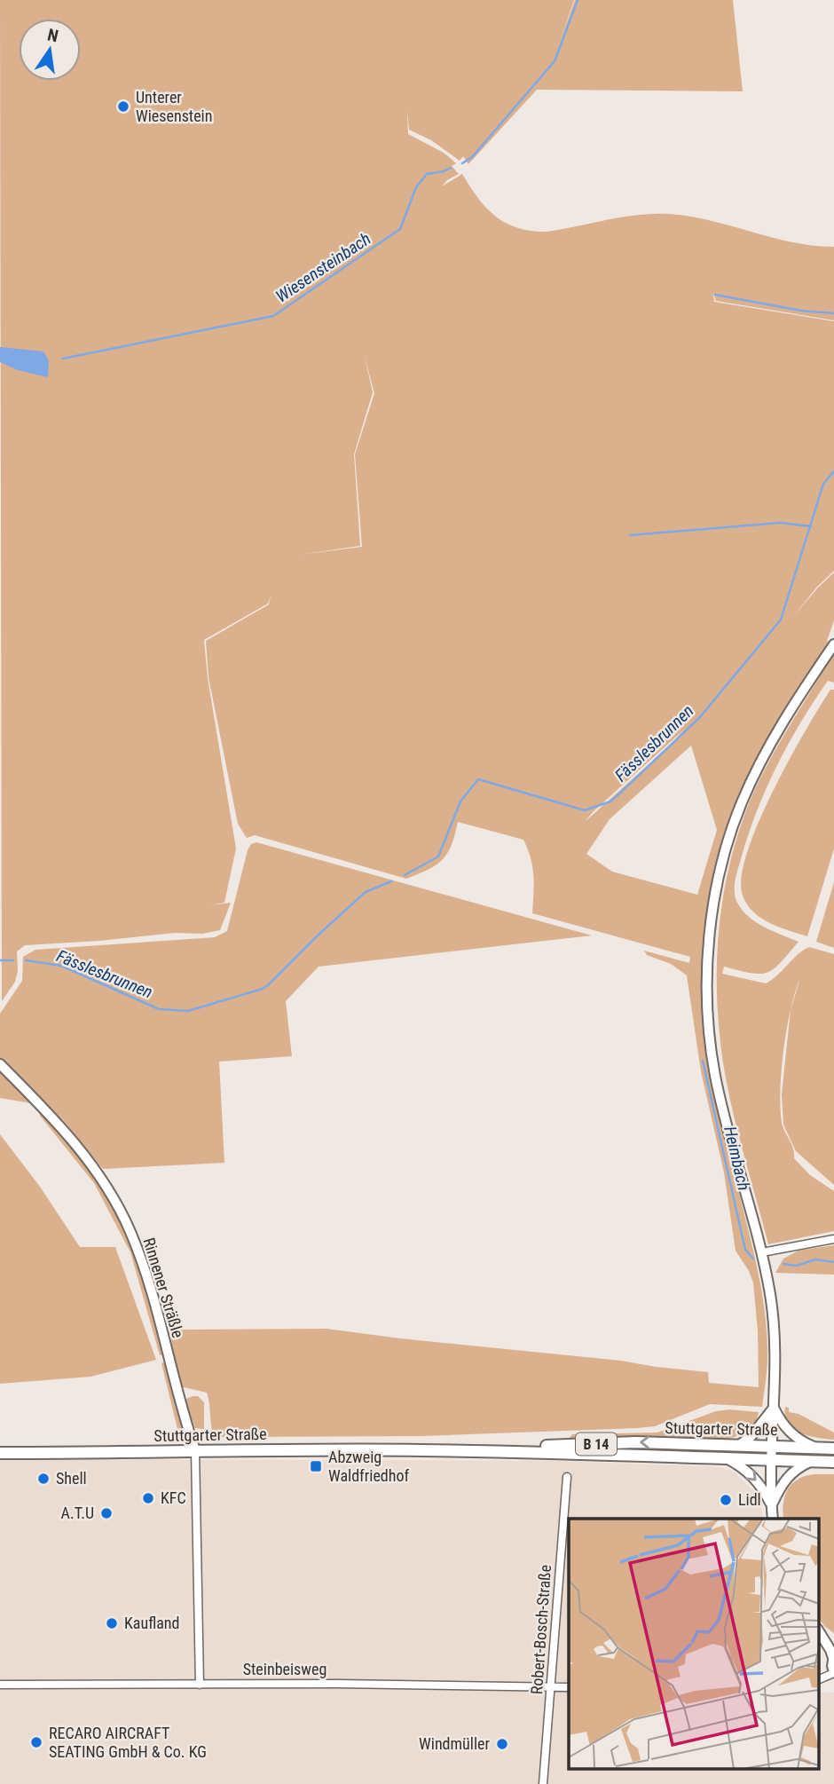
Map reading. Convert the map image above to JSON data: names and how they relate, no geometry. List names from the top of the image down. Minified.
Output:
{"streets":{"main road":["Rinnener Sträßle","Stuttgarter Straße","B 14"],"street":["Robert-Bosch-Straße","Steinbeisweg"]},"crossings":[["Rinnener Sträßle","Stuttgarter Straße"],["Robert-Bosch-Straße","Steinbeisweg"]],"water":["Wiesensteinbach","Fässlesbrunnen","Heimbach"],"places":{"other":["Unterer Wiesenstein","Shell","KFC","Lidl","A.T.U","Kaufland","RECARO AIRCRAFT SEATING GmbH & Co. KG","Windmüller"],"transit":["Abzweig Waldfriedhof"]},"north":"top"}
